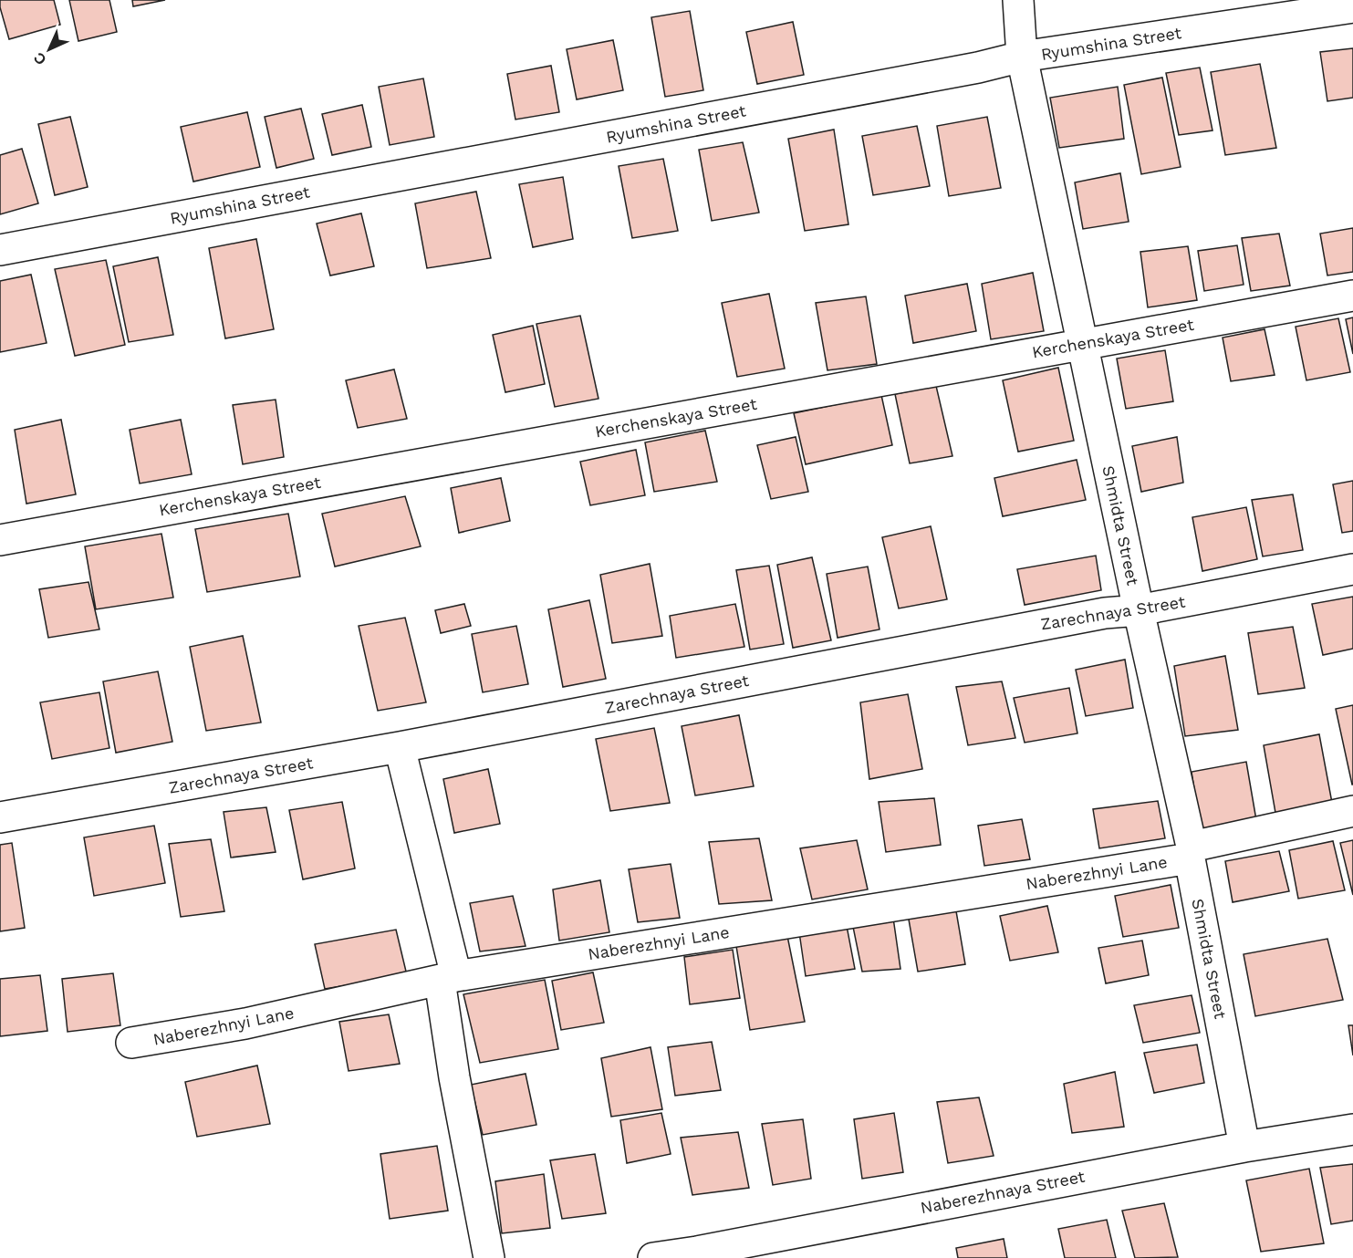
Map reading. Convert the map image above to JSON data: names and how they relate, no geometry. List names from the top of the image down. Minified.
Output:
{"streets":{"street":["Ryumshina Street","Kerchenskaya Street","Shmidta Street","Zarechnaya Street","Naberezhnyi Lane","Naberezhnaya Street"]},"crossings":[["Ryumshina Street","Shmidta Street"],["Kerchenskaya Street","Shmidta Street"],["Shmidta Street","Zarechnaya Street"],["Shmidta Street","Naberezhnyi Lane"],["Shmidta Street","Naberezhnaya Street"]],"north":"bottom left"}
